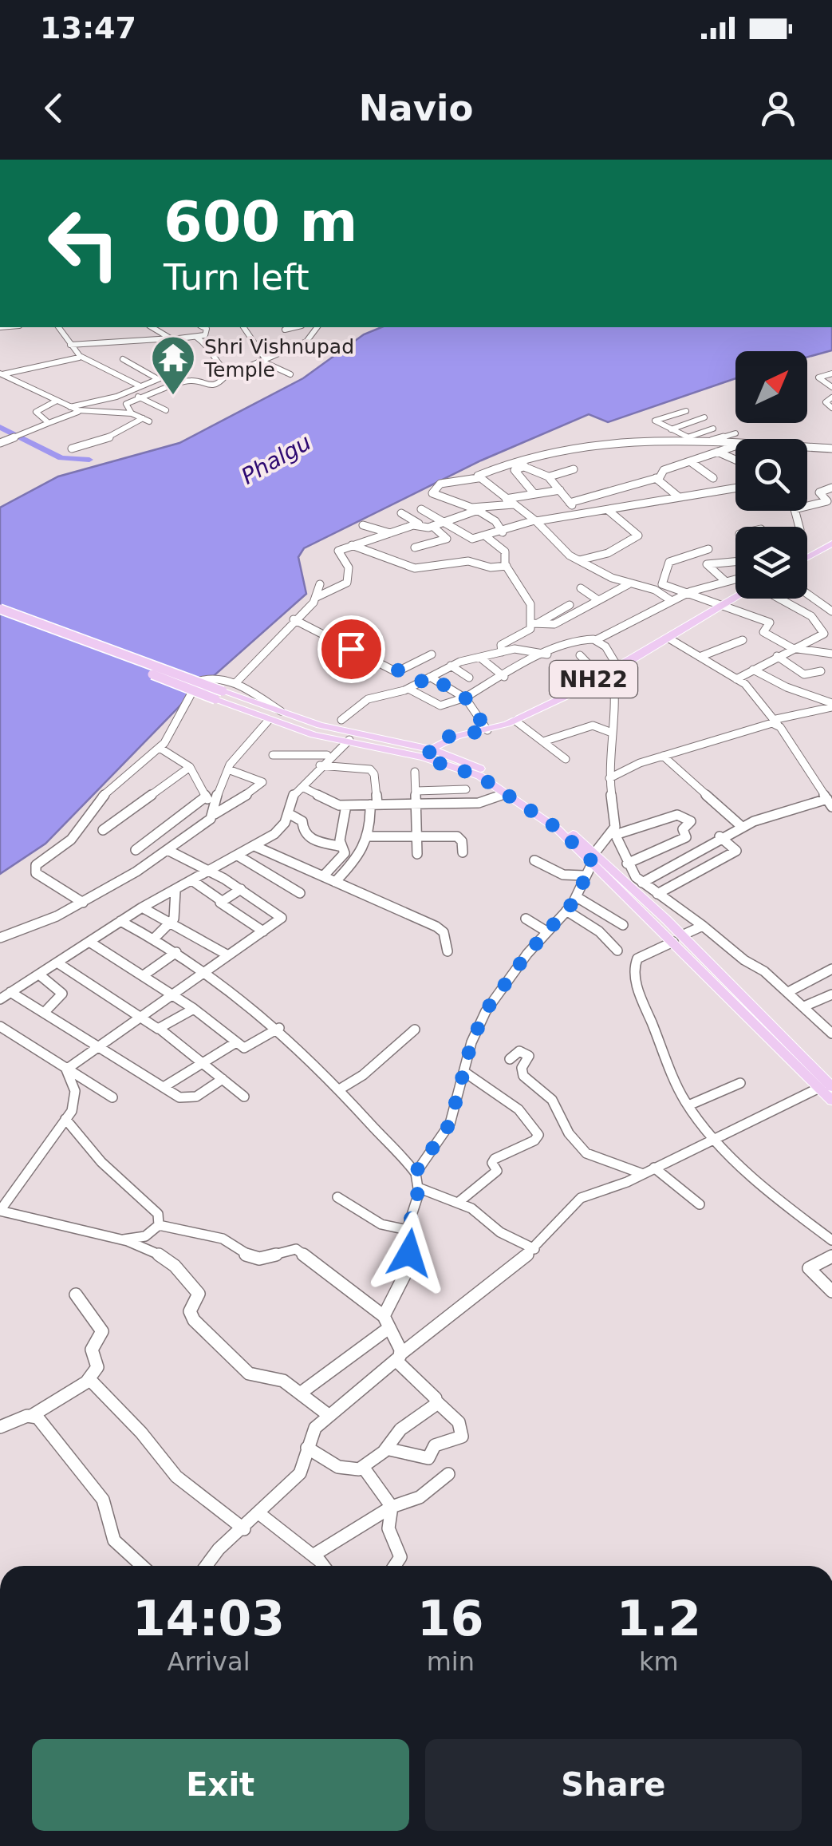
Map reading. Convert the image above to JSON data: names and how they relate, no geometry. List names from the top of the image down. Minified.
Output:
{"streets":{"main road":["NH22"]},"water":["Phalgu"],"places":{"temple":["Shri Vishnupad Temple"]},"north":"top right","page":{"status":"13:47","header":"Navio","turn":["600 m","Turn left"],"eta":["14:03","Arrival","16","min","1.2","km"],"buttons":["Exit","Share"]}}
